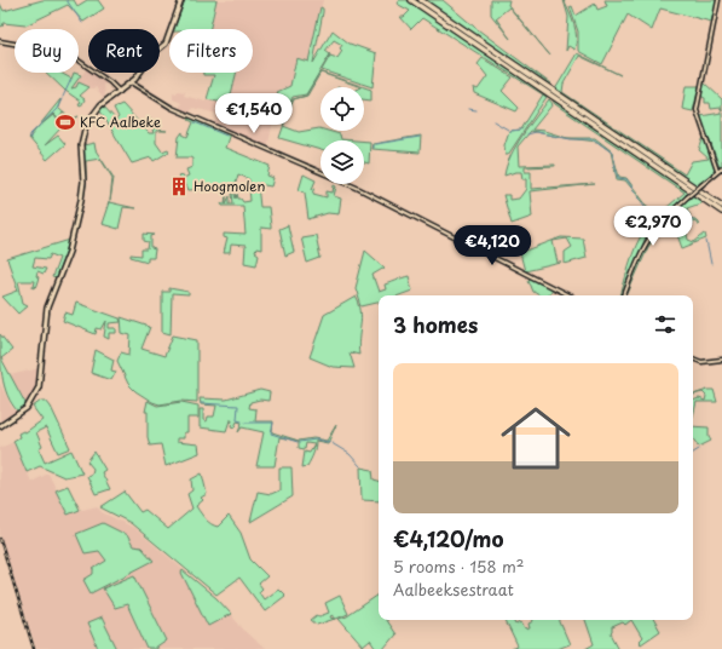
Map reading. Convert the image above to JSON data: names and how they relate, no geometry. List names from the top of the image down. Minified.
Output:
{"places":{"sports":["KFC Aalbeke"],"building":["Hoogmolen"]},"page":{"chip":["Buy","Rent","Filters"],"price":["€1,540","€2,970","€4,120"],"heading":"3 homes","list":[{"name":"€4,120/mo","note":"5 rooms · 158 m² · Aalbeeksestraat"}]}}
